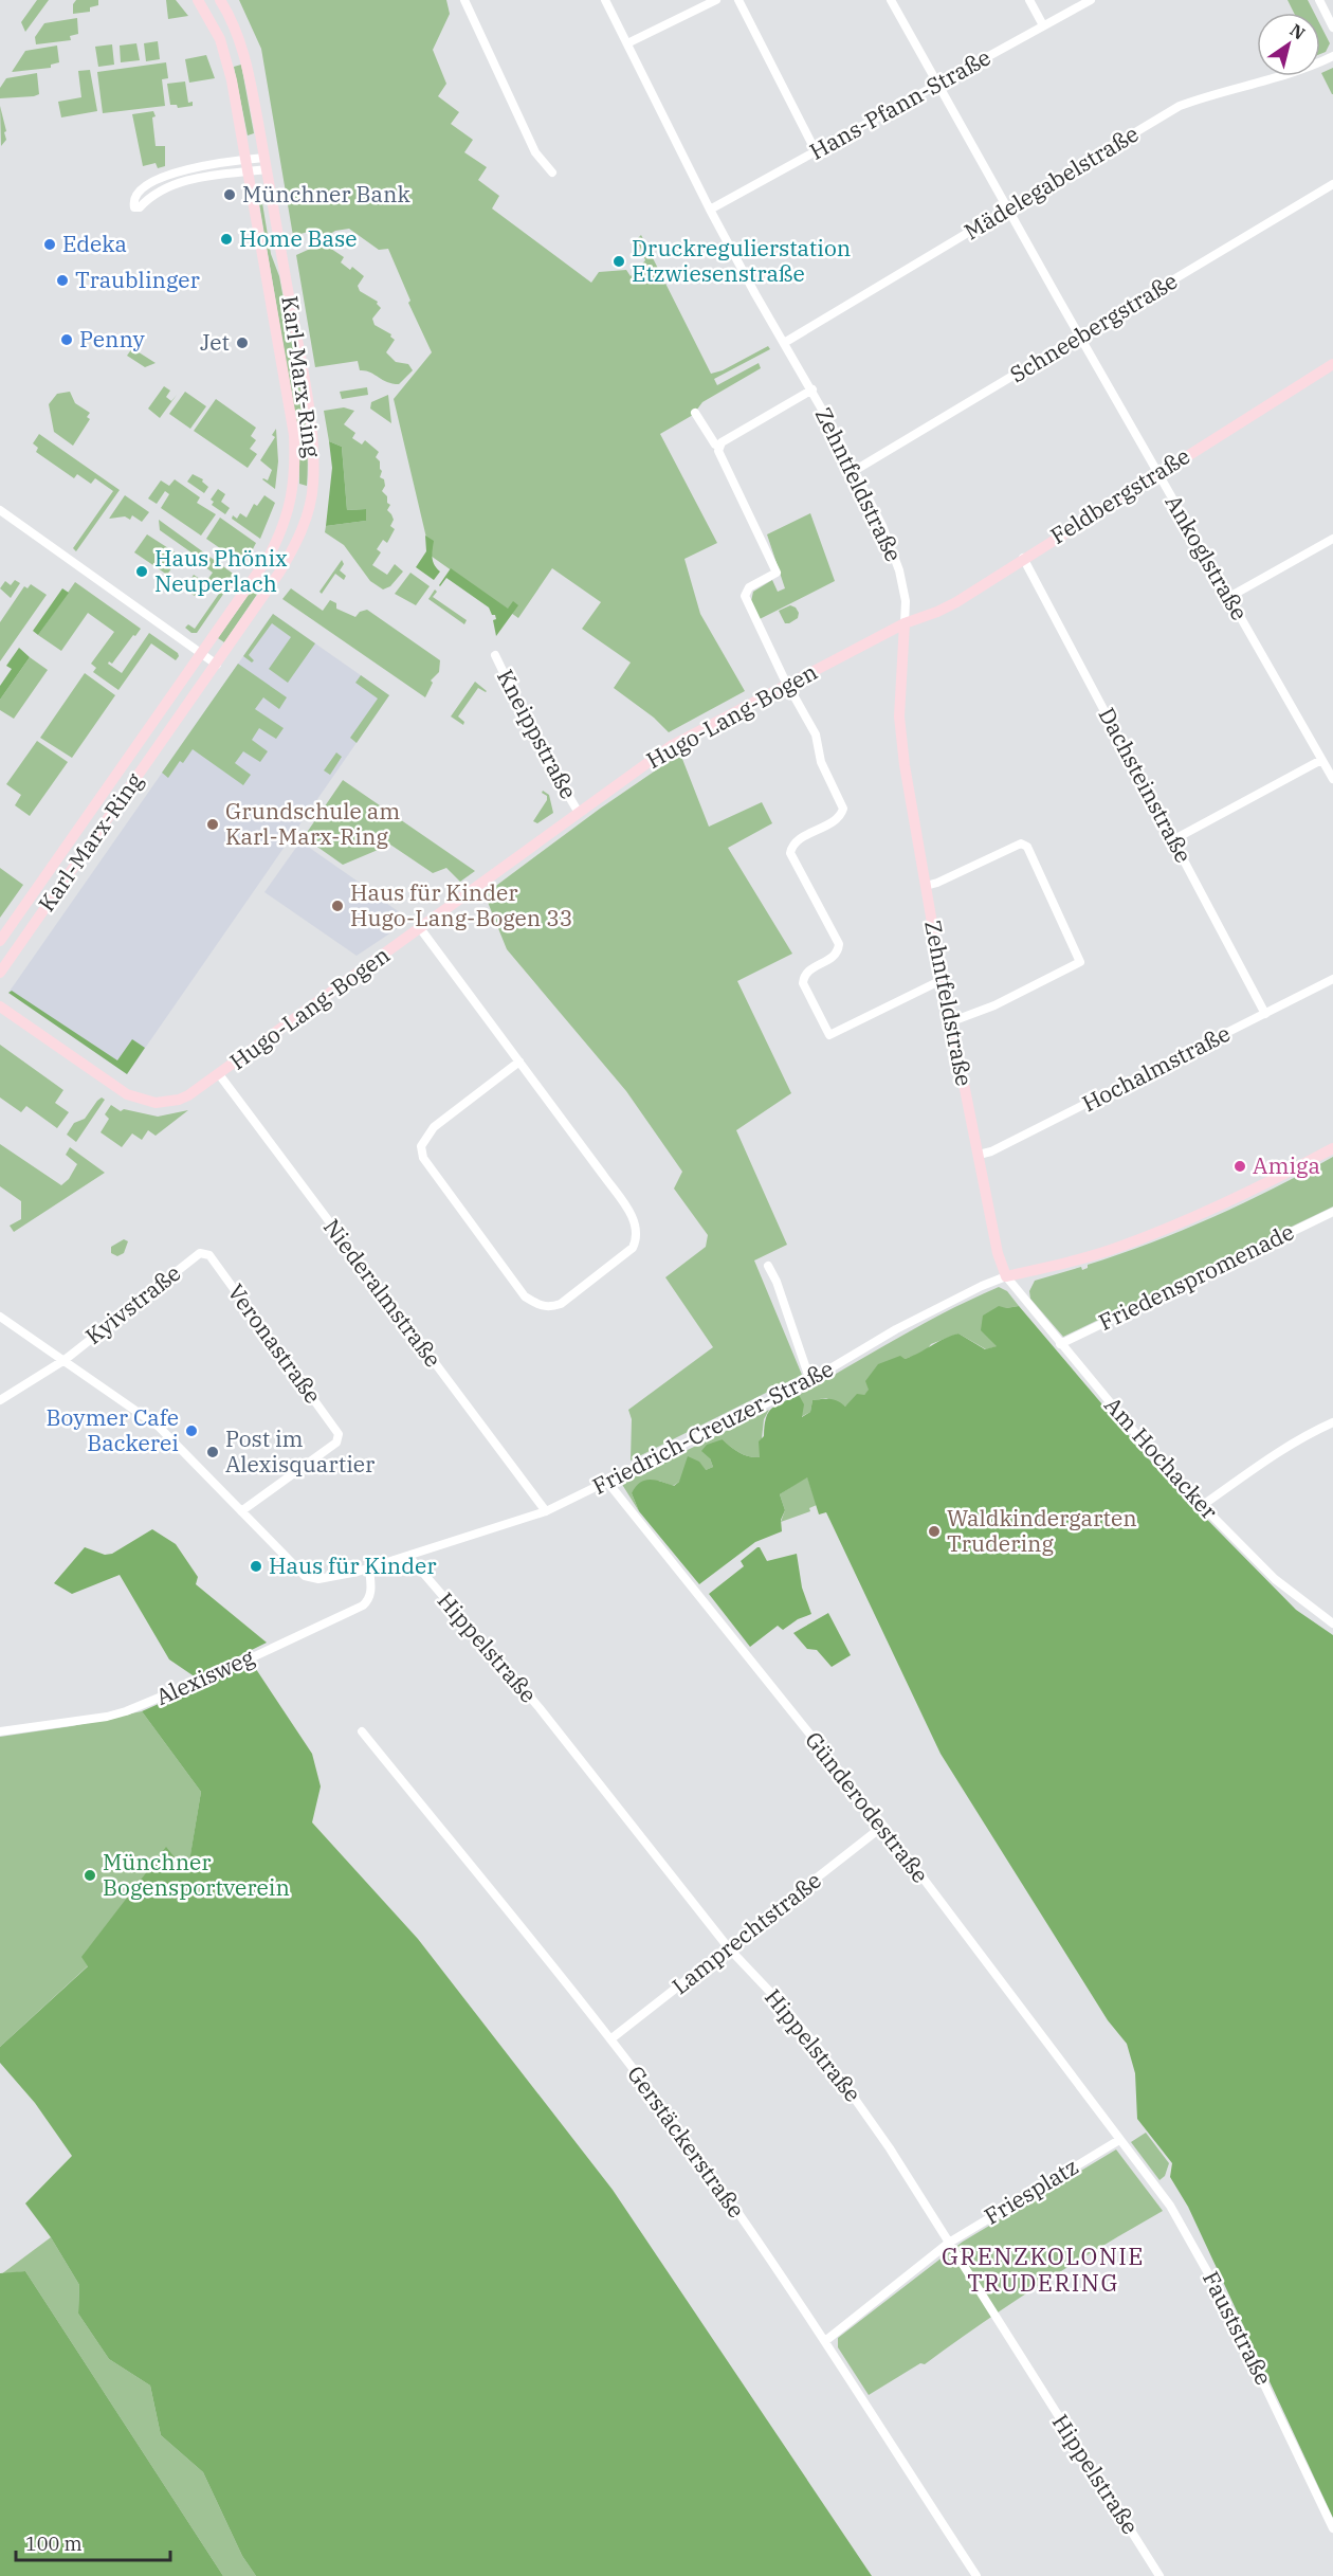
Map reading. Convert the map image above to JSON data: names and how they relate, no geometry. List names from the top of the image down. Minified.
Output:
{"streets":{"street":["Hans-Pfann-Straße","Mädelegabelstraße","Schneebergstraße","Karl-Marx-Ring","Zehntfeldstraße","Feldbergstraße","Ankoglstraße","Hugo-Lang-Bogen","Kneippstraße","Dachsteinstraße","Hochalmstraße","Friedenspromenade","Niederalmstraße","Kyivstraße","Veronastraße","Friedrich-Creuzer-Straße","Am Hochacker","Hippelstraße","Alexisweg","Günderodestraße","Lamprechtstraße","Gerstäckerstraße","Friesplatz","Fauststraße"]},"crossings":[["Hans-Pfann-Straße","Zehntfeldstraße"],["Hans-Pfann-Straße","Ankoglstraße"],["Mädelegabelstraße","Zehntfeldstraße"],["Mädelegabelstraße","Ankoglstraße"],["Schneebergstraße","Zehntfeldstraße"],["Schneebergstraße","Ankoglstraße"],["Zehntfeldstraße","Feldbergstraße"],["Zehntfeldstraße","Hugo-Lang-Bogen"],["Zehntfeldstraße","Hochalmstraße"],["Zehntfeldstraße","Friedrich-Creuzer-Straße"],["Zehntfeldstraße","Am Hochacker"],["Feldbergstraße","Ankoglstraße"],["Feldbergstraße","Hugo-Lang-Bogen"],["Feldbergstraße","Dachsteinstraße"],["Hugo-Lang-Bogen","Kneippstraße"],["Hugo-Lang-Bogen","Niederalmstraße"],["Dachsteinstraße","Hochalmstraße"],["Friedenspromenade","Am Hochacker"],["Niederalmstraße","Friedrich-Creuzer-Straße"],["Kyivstraße","Veronastraße"],["Kyivstraße","Friedrich-Creuzer-Straße"],["Veronastraße","Friedrich-Creuzer-Straße"],["Friedrich-Creuzer-Straße","Am Hochacker"],["Friedrich-Creuzer-Straße","Hippelstraße"],["Friedrich-Creuzer-Straße","Alexisweg"],["Friedrich-Creuzer-Straße","Günderodestraße"],["Hippelstraße","Lamprechtstraße"],["Hippelstraße","Friesplatz"],["Günderodestraße","Lamprechtstraße"],["Günderodestraße","Friesplatz"],["Günderodestraße","Fauststraße"],["Lamprechtstraße","Gerstäckerstraße"],["Gerstäckerstraße","Friesplatz"],["Friesplatz","Fauststraße"]],"districts":["GRENZKOLONIE TRUDERING"],"places":["Münchner Bank","Home Base","Edeka","Druckregulierstation Etzwiesenstraße","Traublinger","Penny","Jet","Haus Phönix Neuperlach","Grundschule am Karl-Marx-Ring","Haus für Kinder Hugo-Lang-Bogen 33","Amiga","Boymer Cafe Backerei","Post im Alexisquartier","Waldkindergarten Trudering","Haus für Kinder","Münchner Bogensportverein"],"scale_bar":"100 m","north":"top right"}
